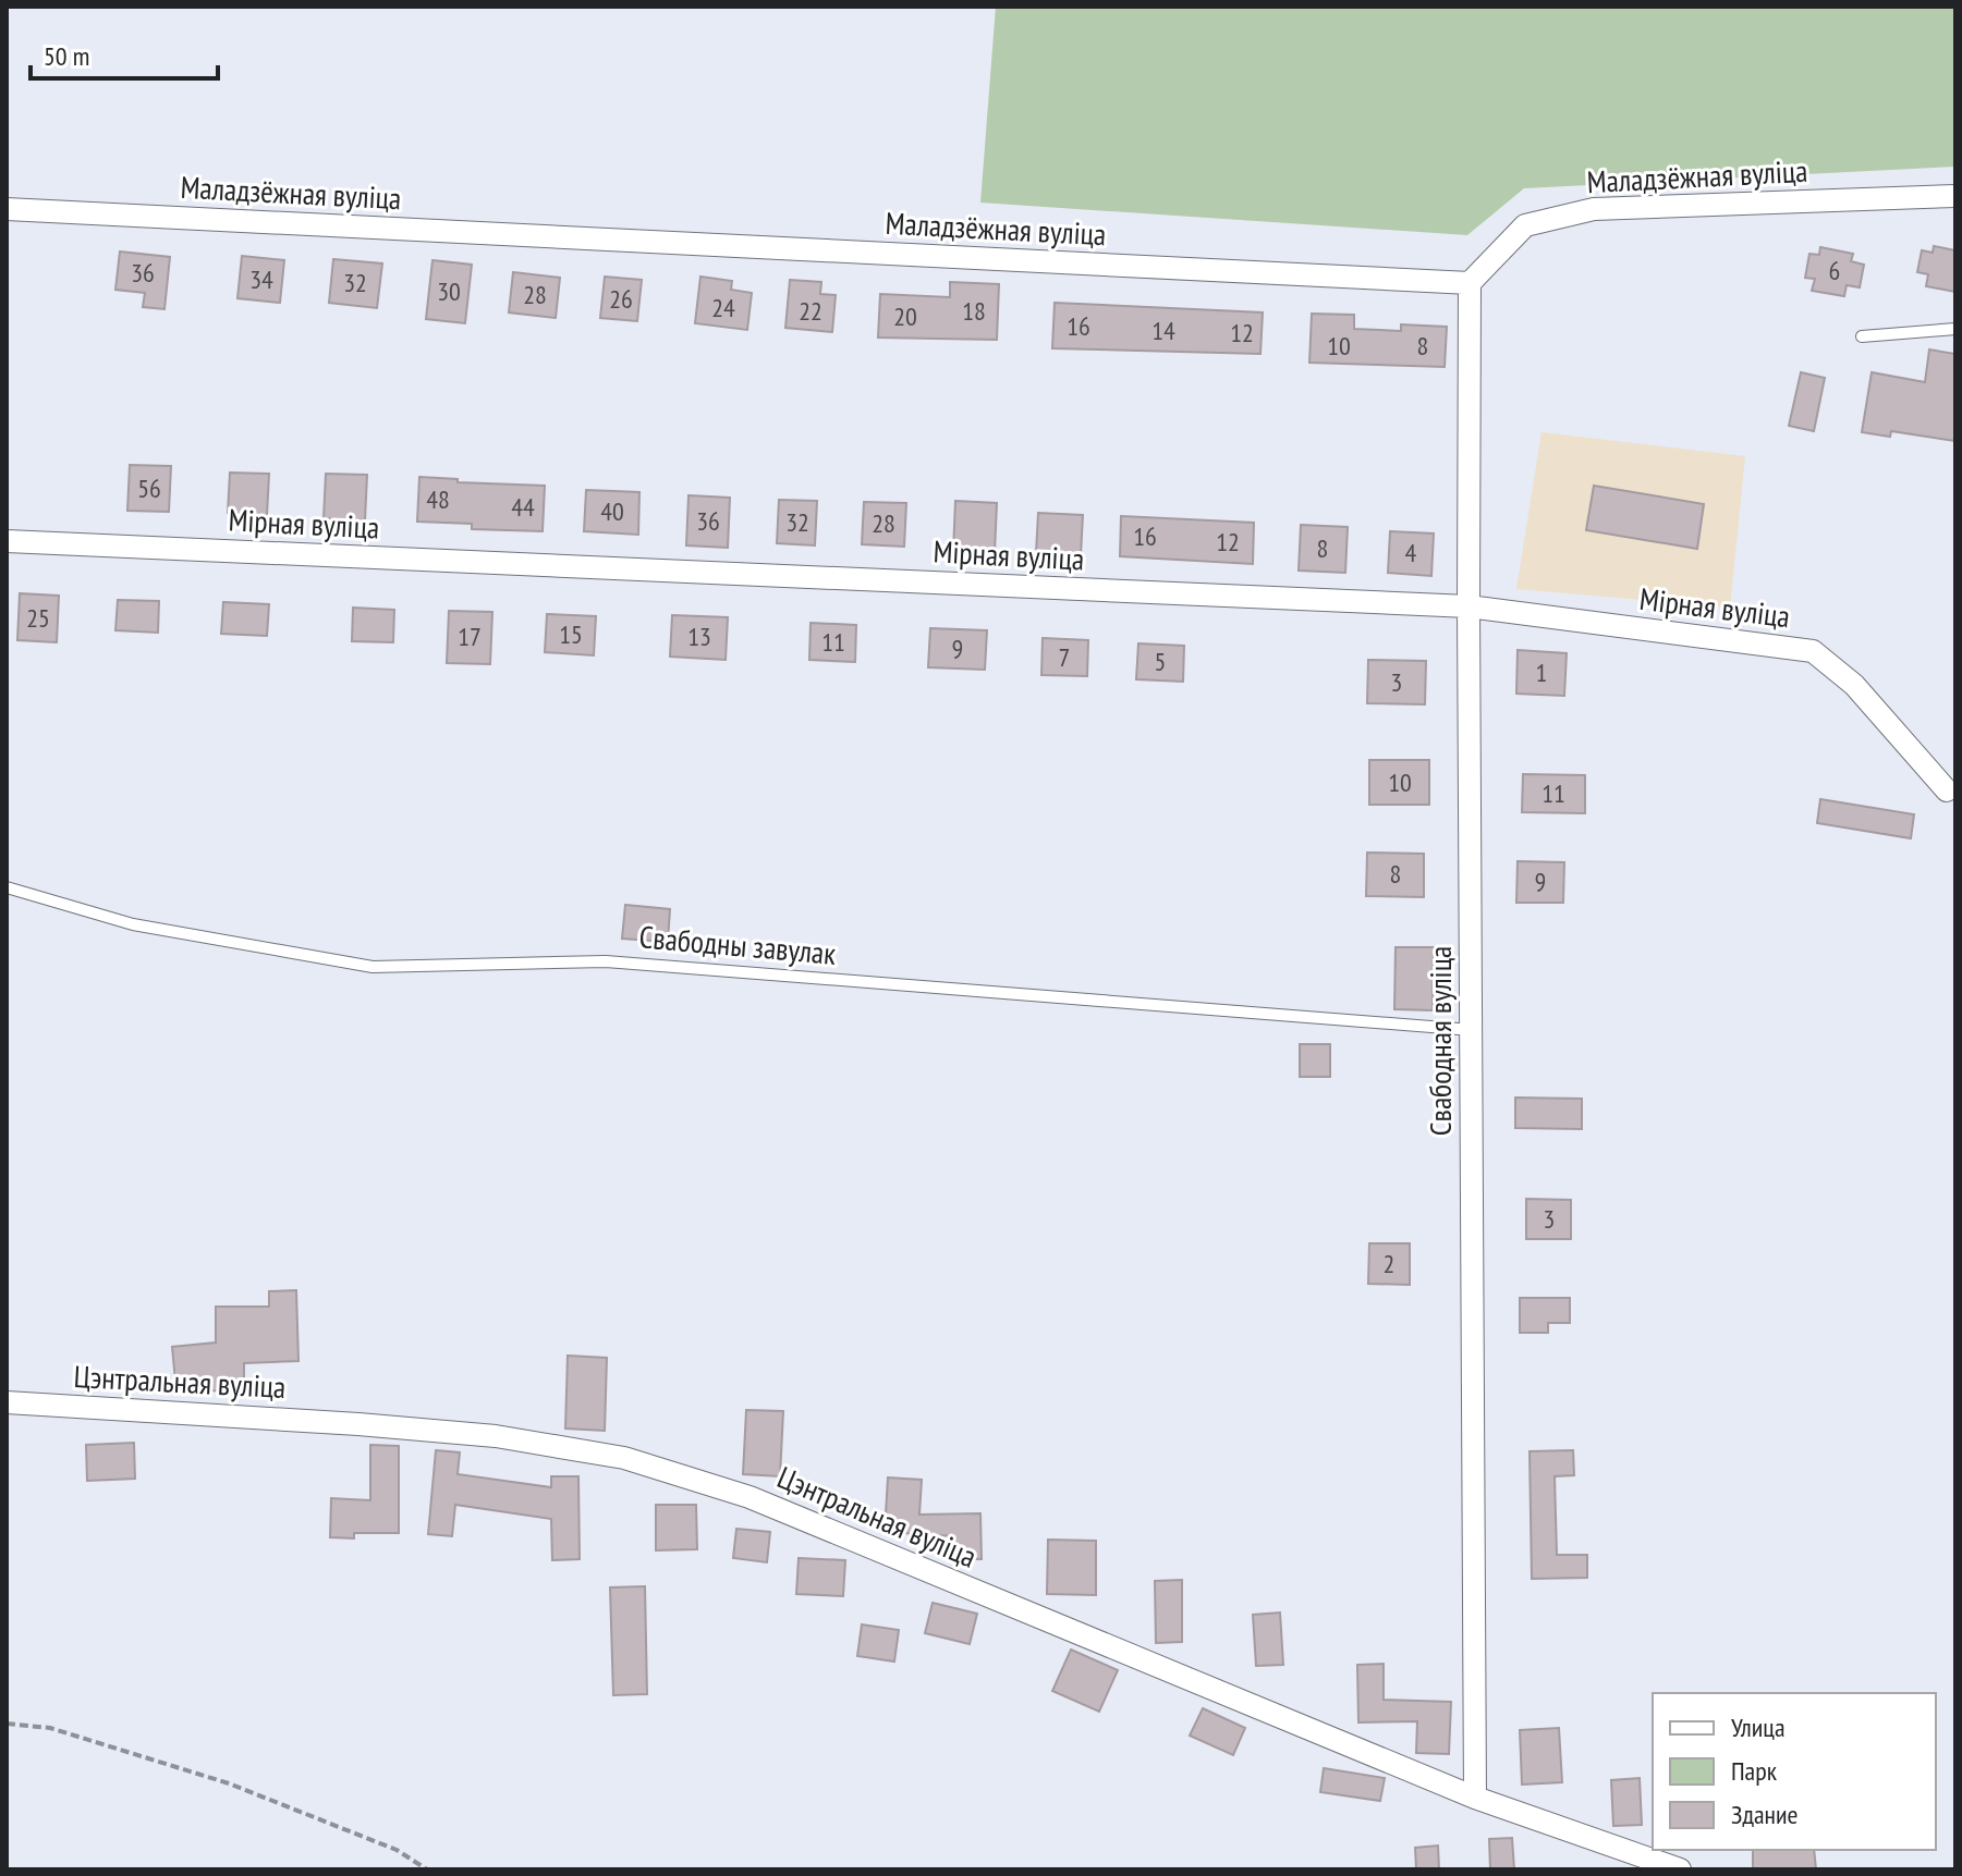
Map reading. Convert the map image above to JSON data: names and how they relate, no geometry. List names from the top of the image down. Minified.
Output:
{"streets":{"street":["Маладзёжная вуліца","Мірная вуліца","Свабодная вуліца","Цэнтральная вуліца"],"lane":["Свабодны завулак"]},"crossings":[["Маладзёжная вуліца","Свабодная вуліца"],["Мірная вуліца","Свабодная вуліца"],["Свабодны завулак","Свабодная вуліца"],["Свабодная вуліца","Цэнтральная вуліца"]],"house_numbers":["6","36","34","32","30","28","26","24","22","18","20","16","14","12","10","8","56","48","44","40","36","32","28","16","12","8","4","25","15","17","13","11","9","7","5","1","3","10","11","8","9","3","2"],"legend":["Улица","Парк","Здание"],"scale_bar":"50 m"}
